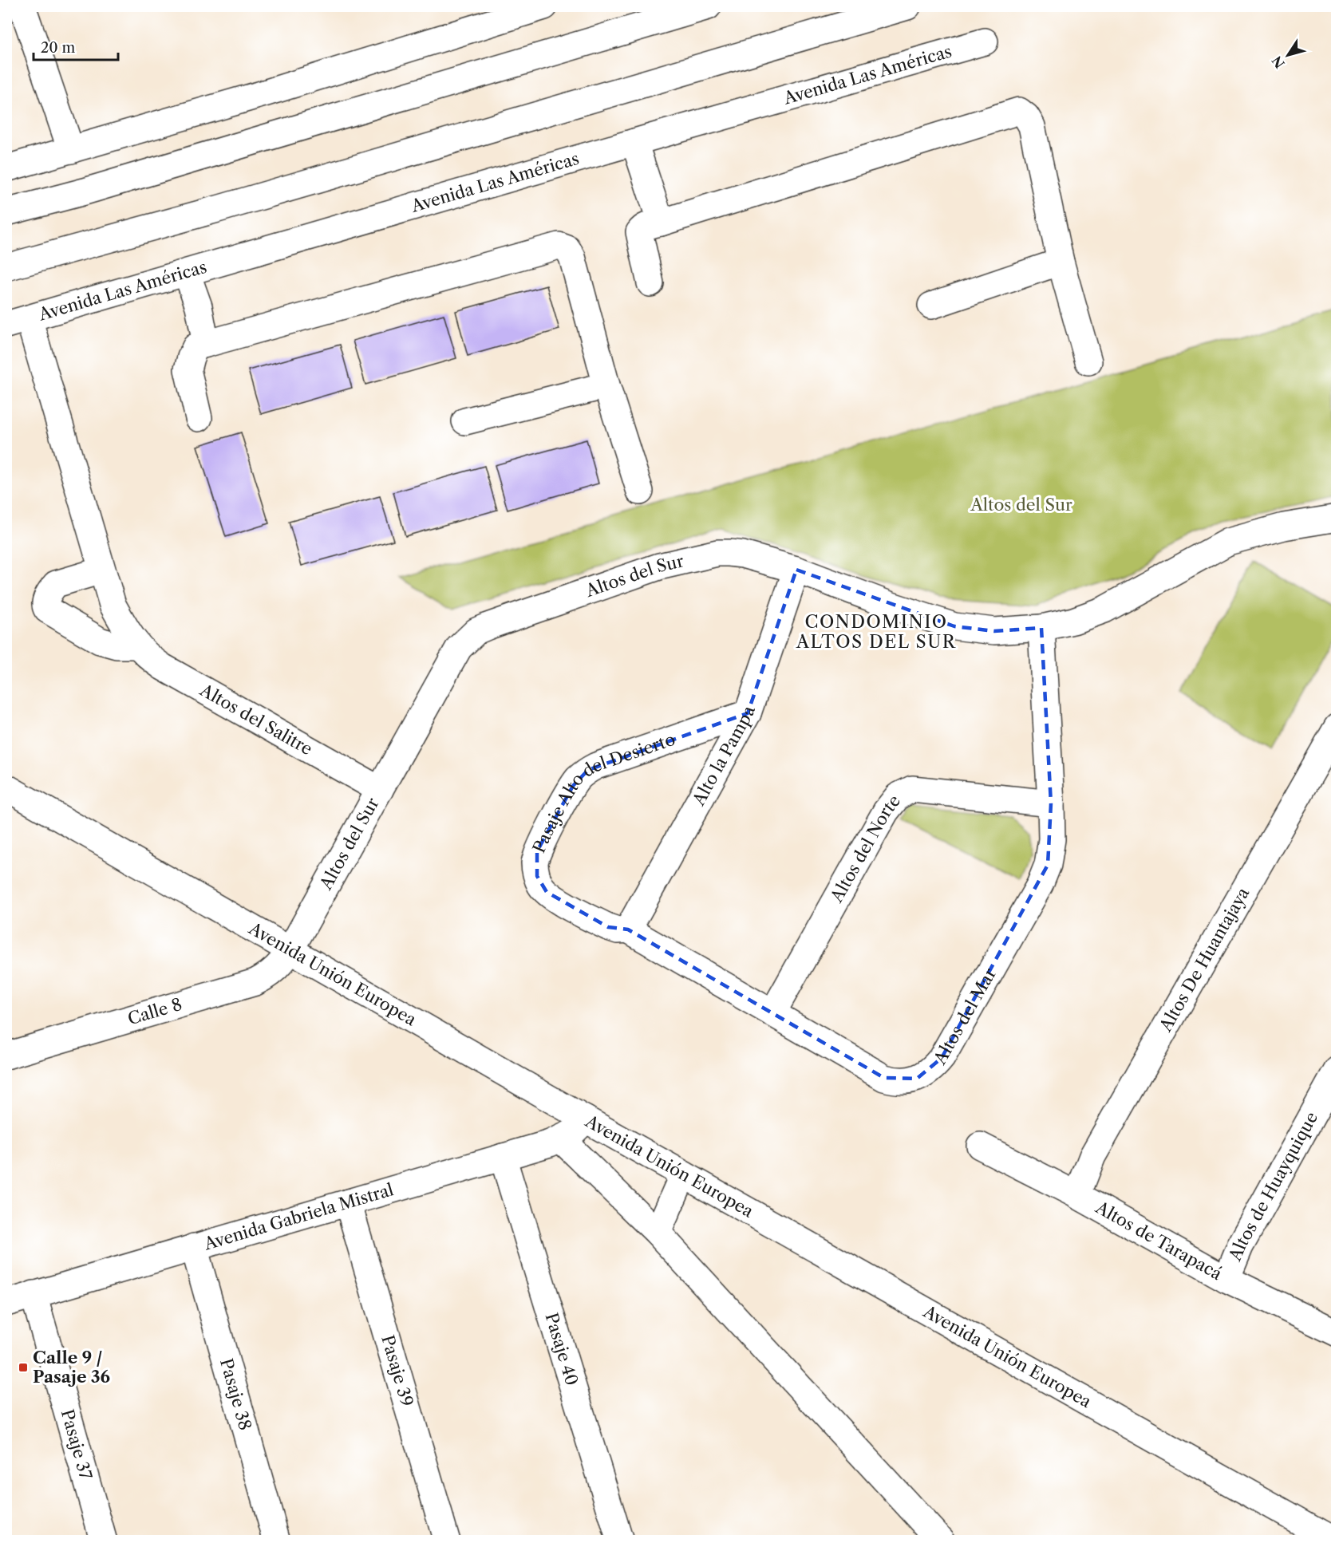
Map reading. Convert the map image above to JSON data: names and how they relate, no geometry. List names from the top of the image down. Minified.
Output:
{"streets":{"street":["Avenida Las Américas","Altos del Sur","Altos del Salitre","Alto la Pampa","Pasaje Alto del Desierto","Altos del Norte","Altos De Huantajaya","Avenida Unión Europea","Calle 8","Altos del Mar","Altos de Huayquique","Avenida Gabriela Mistral","Altos de Tarapacá","Pasaje 40","Pasaje 39","Pasaje 38","Pasaje 37"]},"crossings":[["Avenida Las Américas","Altos del Salitre"],["Altos del Sur","Altos del Salitre"],["Altos del Sur","Alto la Pampa"],["Altos del Sur","Avenida Unión Europea"],["Altos del Sur","Calle 8"],["Altos del Sur","Altos del Mar"],["Alto la Pampa","Pasaje Alto del Desierto"],["Alto la Pampa","Altos del Mar"],["Pasaje Alto del Desierto","Altos del Mar"],["Altos del Norte","Altos del Mar"],["Altos De Huantajaya","Altos de Tarapacá"],["Avenida Unión Europea","Calle 8"],["Avenida Unión Europea","Avenida Gabriela Mistral"],["Altos de Huayquique","Altos de Tarapacá"],["Avenida Gabriela Mistral","Pasaje 40"],["Avenida Gabriela Mistral","Pasaje 39"],["Avenida Gabriela Mistral","Pasaje 38"],["Avenida Gabriela Mistral","Pasaje 37"]],"districts":["CONDOMINIO ALTOS DEL SUR"],"parks":["Altos del Sur"],"places":{"transit":["Calle 9 / Pasaje 36"]},"scale_bar":"20 m","north":"bottom left"}
